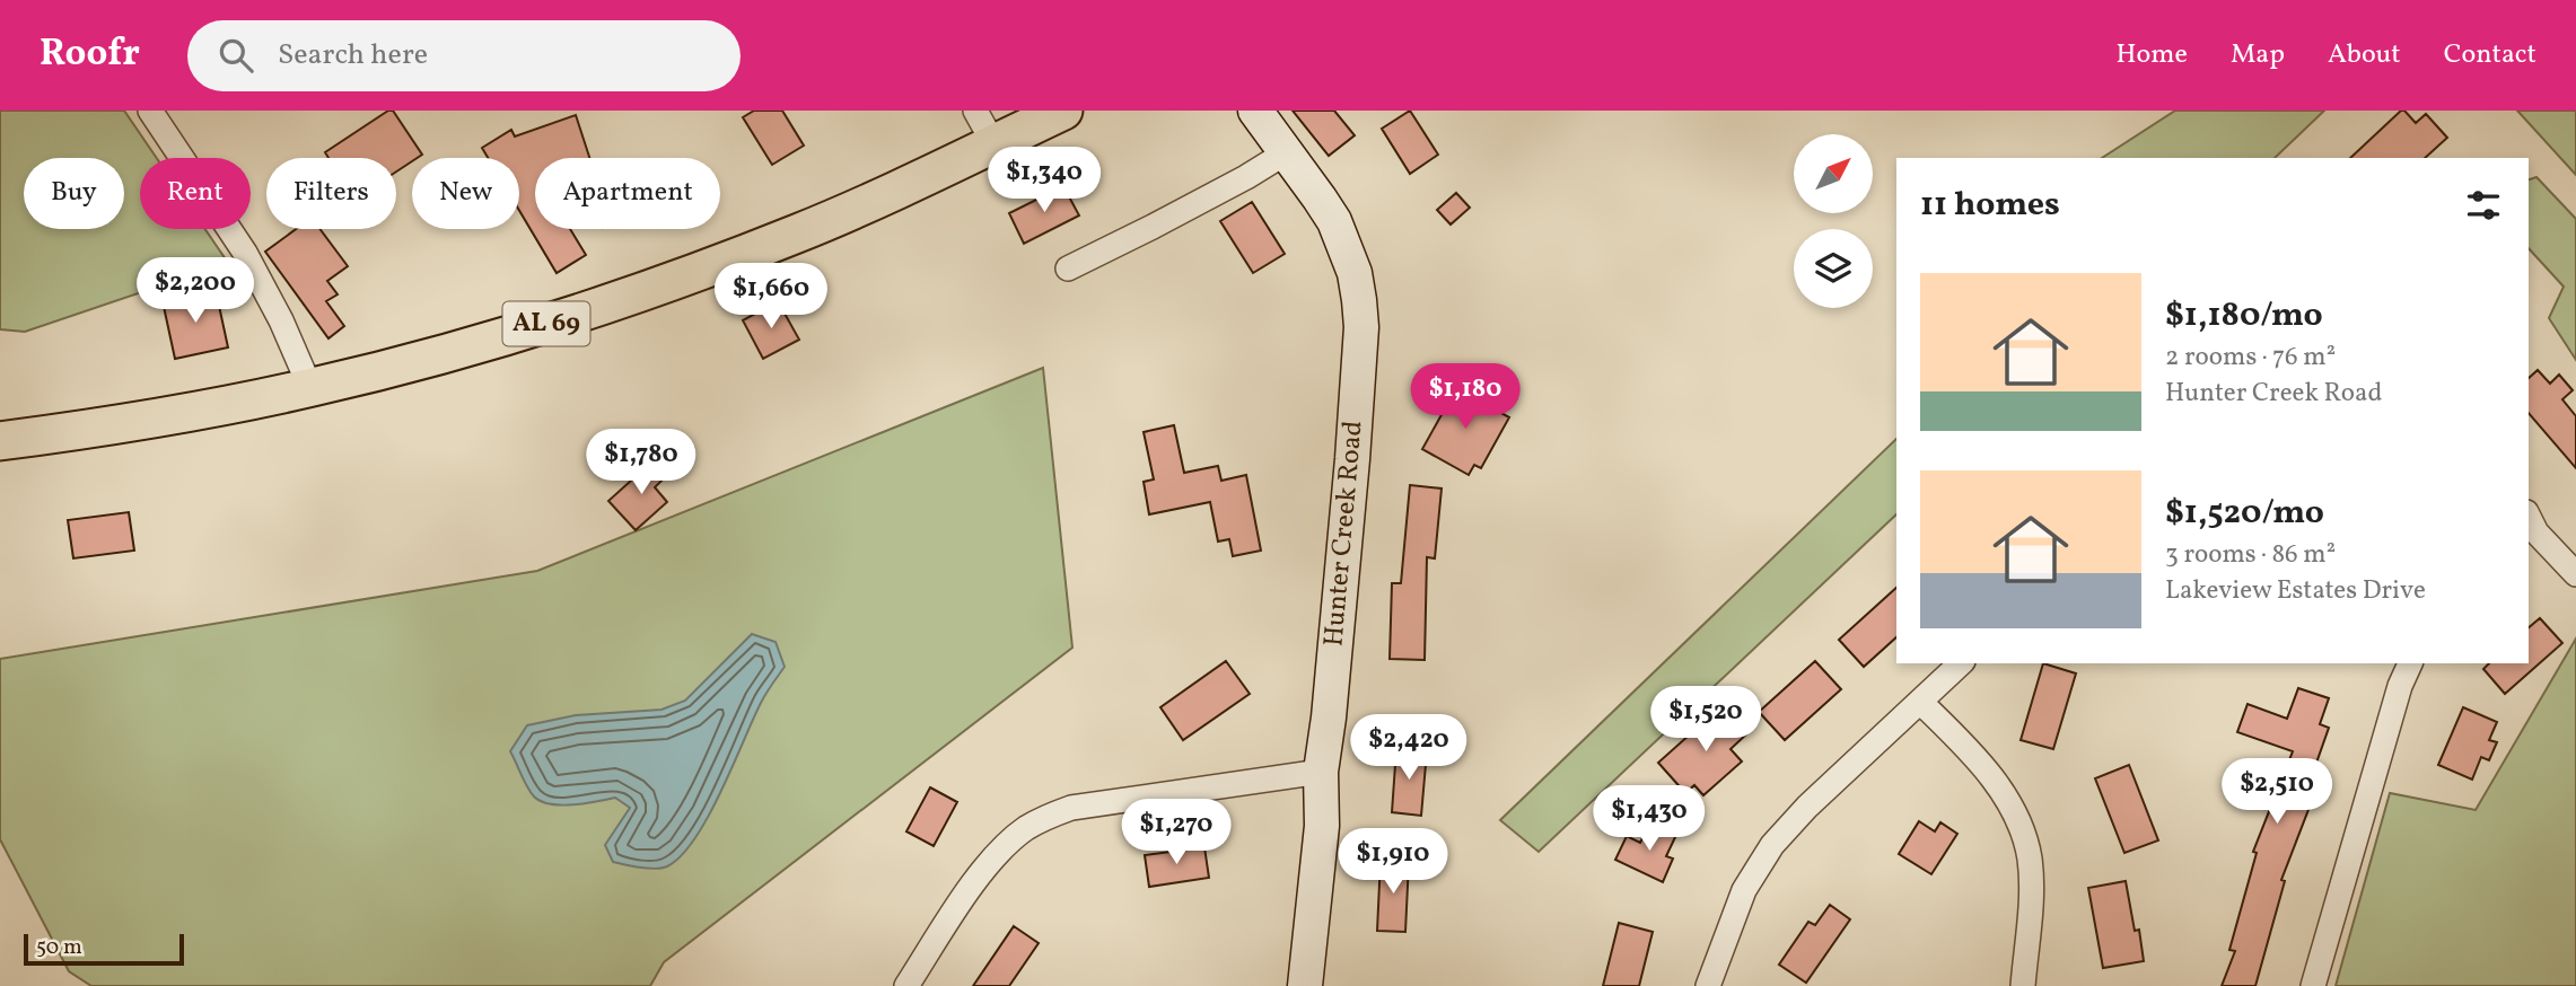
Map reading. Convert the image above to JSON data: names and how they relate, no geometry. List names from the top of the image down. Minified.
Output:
{"streets":{"main road":["AL 69","Hunter Creek Road"]},"scale_bar":"50 m","north":"top right","page":{"header":"Roofr","search":"Search here","nav":["Home","Map","About","Contact"],"price":["$1,340","$2,200","$1,660","$1,180","$1,780","$1,520","$2,420","$2,510","$1,430","$1,270","$1,910"],"chip":["Buy","Rent","Filters","New","Apartment"],"heading":"11 homes","list":[{"name":"$1,180/mo","note":"2 rooms · 76 m² · Hunter Creek Road"},{"name":"$1,520/mo","note":"3 rooms · 86 m² · Lakeview Estates Drive"}],"scale":"50 m"}}
